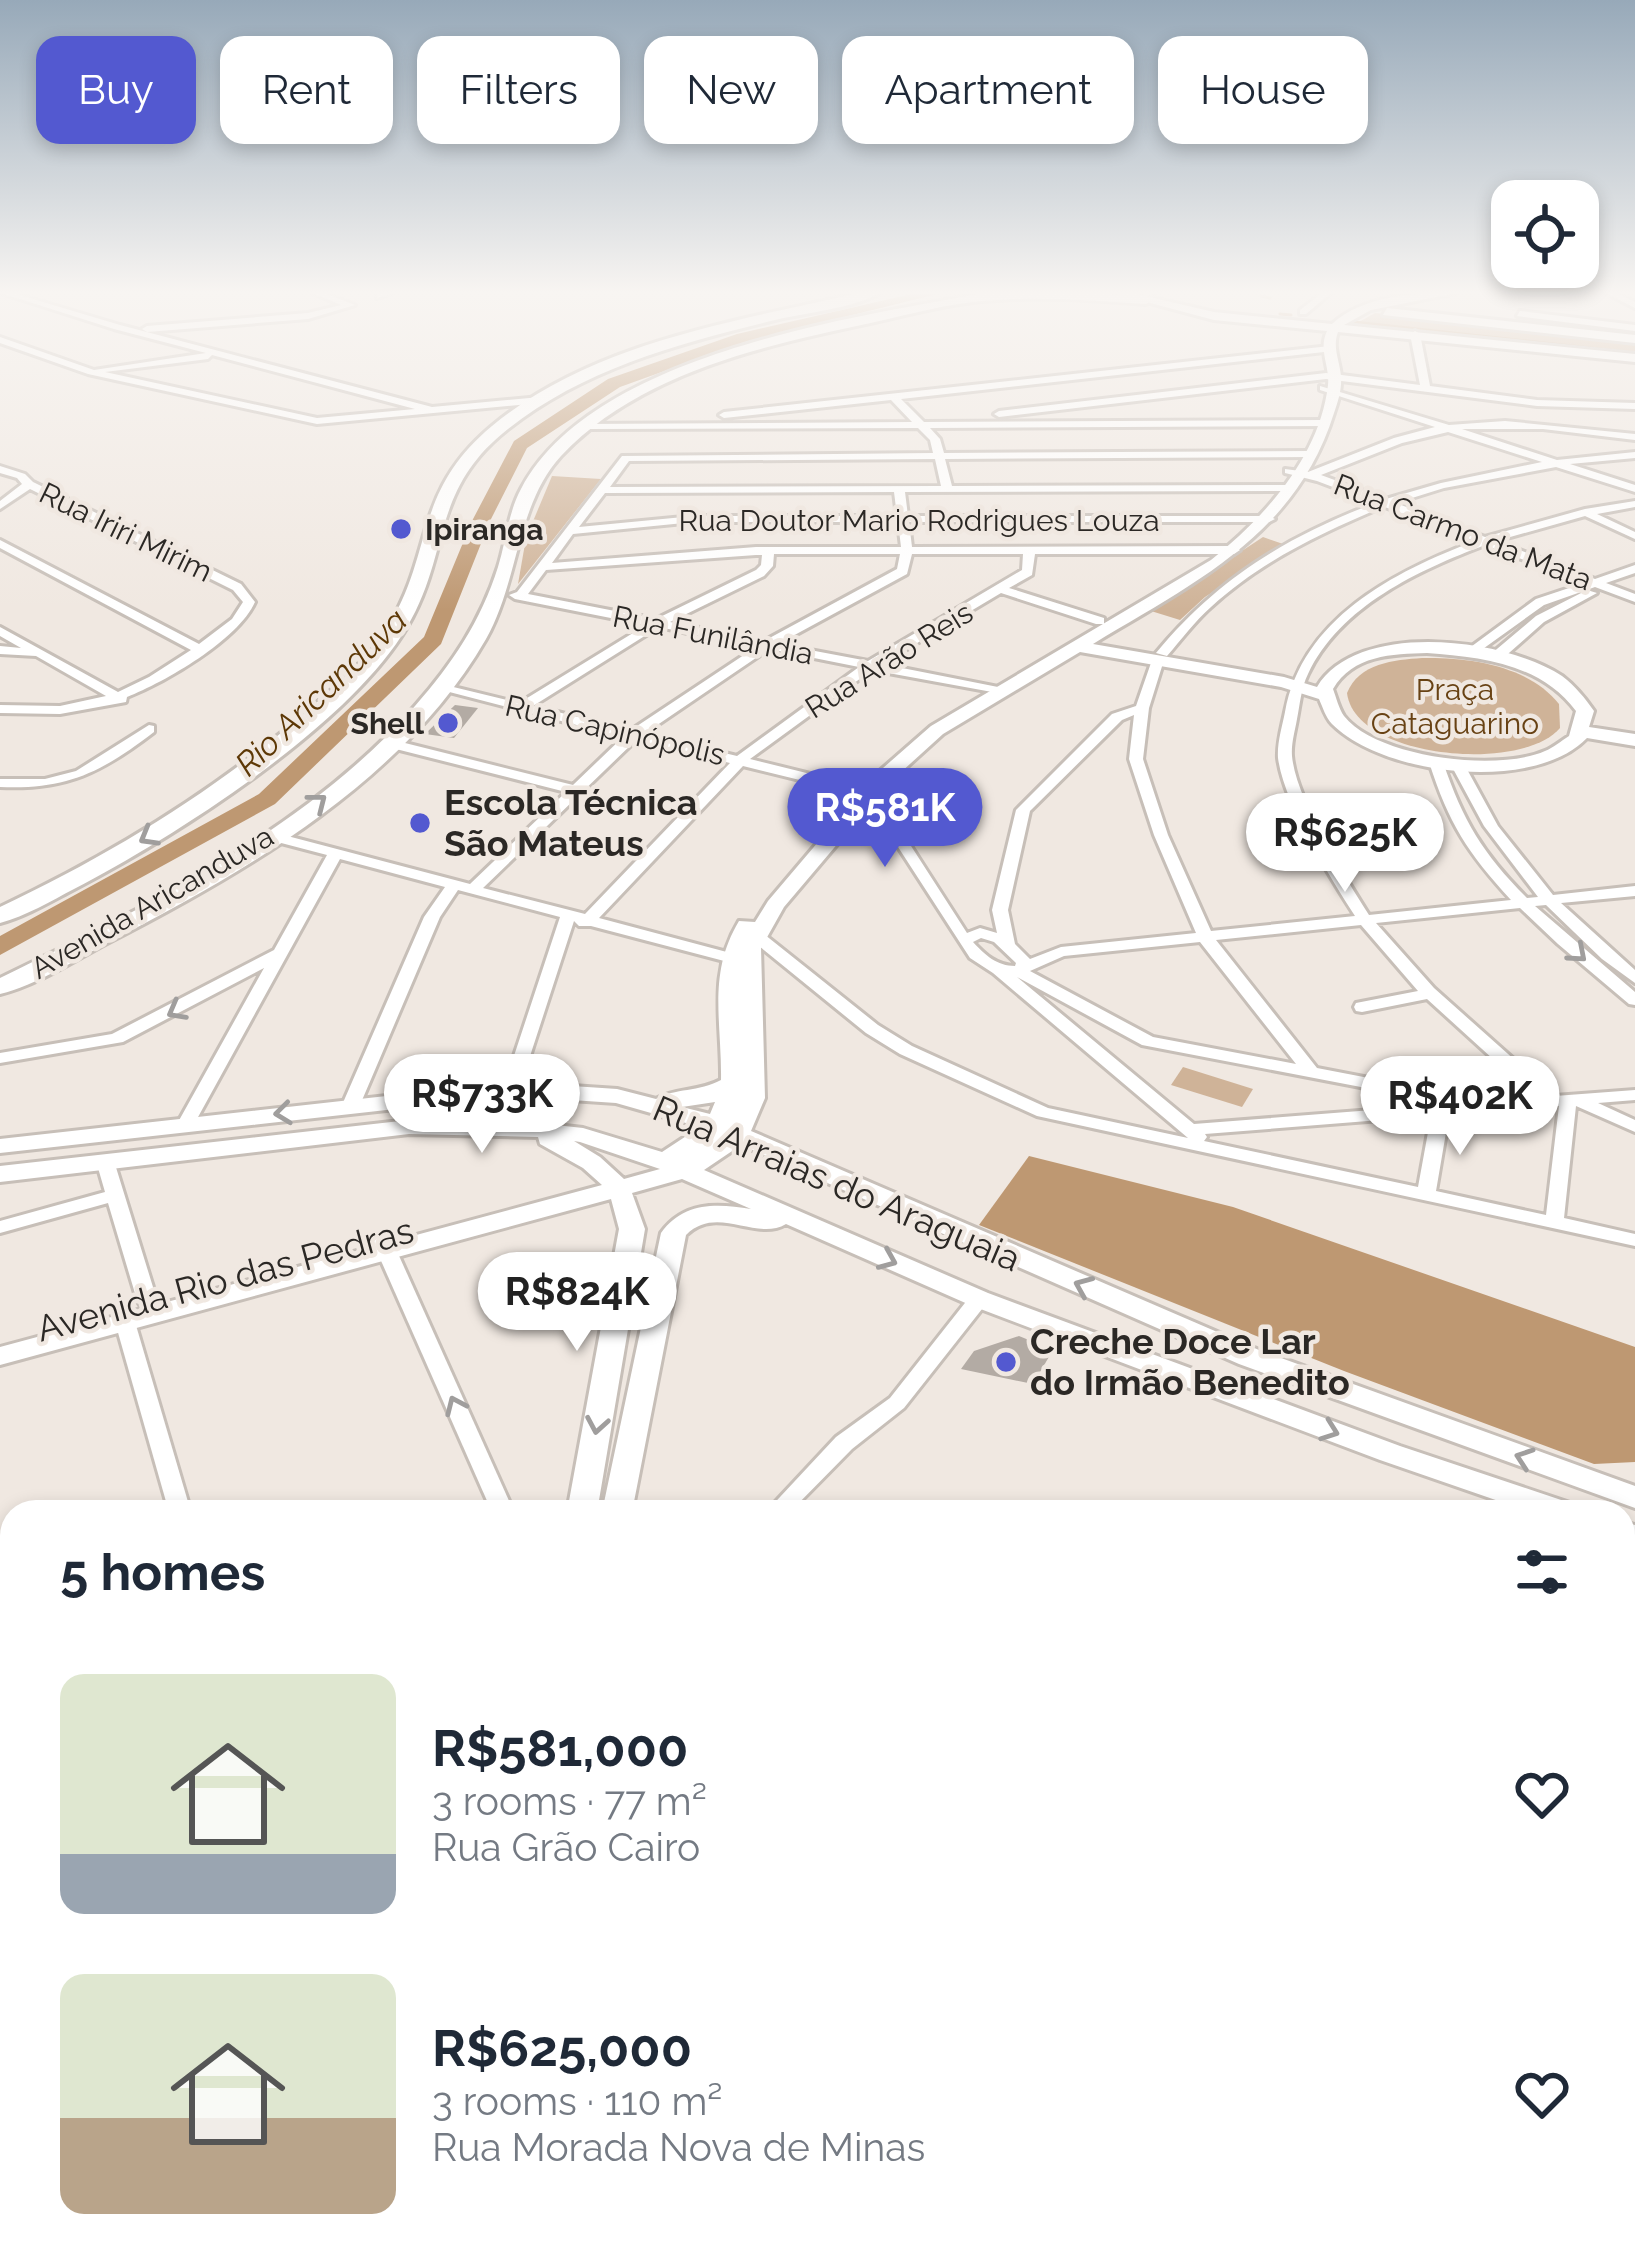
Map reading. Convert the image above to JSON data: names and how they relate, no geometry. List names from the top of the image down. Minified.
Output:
{"streets":{"highway":["Avenida Aricanduva"],"main road":["Rua Arraias do Araguaia","Avenida Rio das Pedras"],"street":["Rua Doutor Mario Rodrigues Louza","Rua Iriri Mirim","Rua Carmo da Mata","Rua Funilândia","Rua Arão Reis","Rua Capinópolis"]},"crossings":[["Rua Funilândia","Rua Arão Reis"],["Rua Funilândia","Avenida Aricanduva"],["Rua Arão Reis","Rua Capinópolis"],["Rua Capinópolis","Avenida Aricanduva"],["Rua Arraias do Araguaia","Avenida Rio das Pedras"]],"water":["Rio Aricanduva"],"parks":["Praça Cataguarino"],"places":["Ipiranga","Shell","Escola Técnica São Mateus","Creche Doce Lar do Irmão Benedito"],"page":{"chip":["Buy","Rent","Filters","New","Apartment","House"],"price":["R$581K","R$625K","R$733K","R$402K","R$824K"],"heading":"5 homes","list":[{"name":"R$581,000","note":"3 rooms · 77 m² · Rua Grão Cairo"},{"name":"R$625,000","note":"3 rooms · 110 m² · Rua Morada Nova de Minas"}]}}
